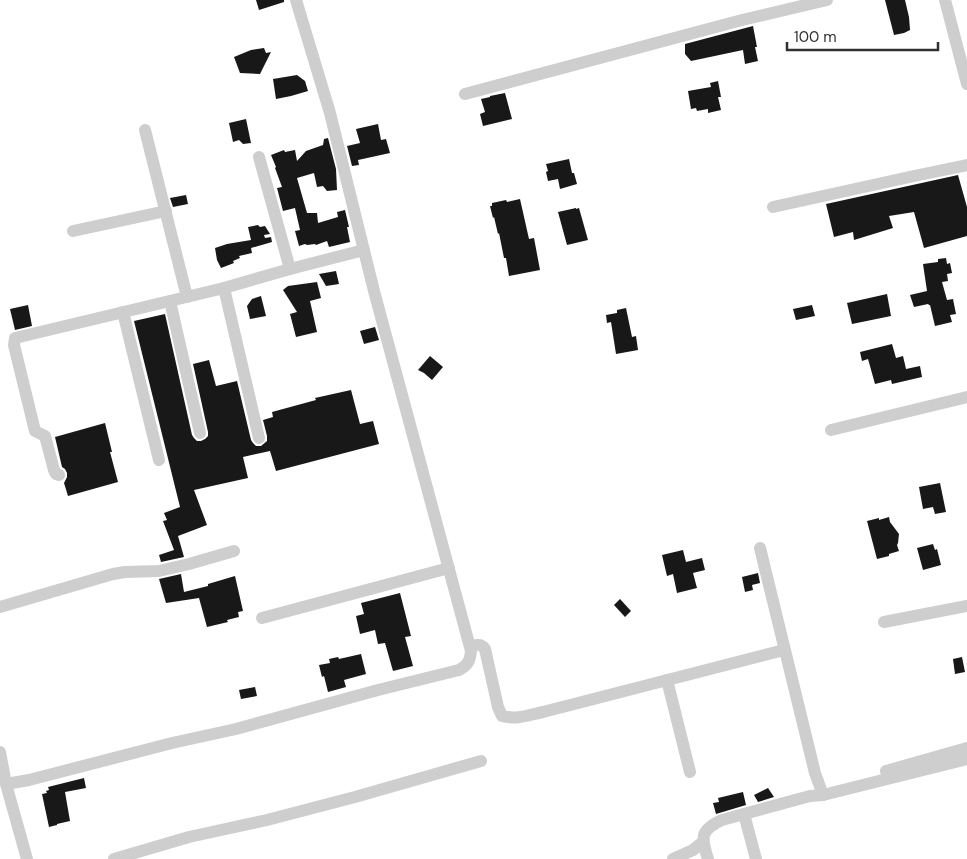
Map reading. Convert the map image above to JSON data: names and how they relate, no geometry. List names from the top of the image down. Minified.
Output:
{"scale_bar":"100 m"}
